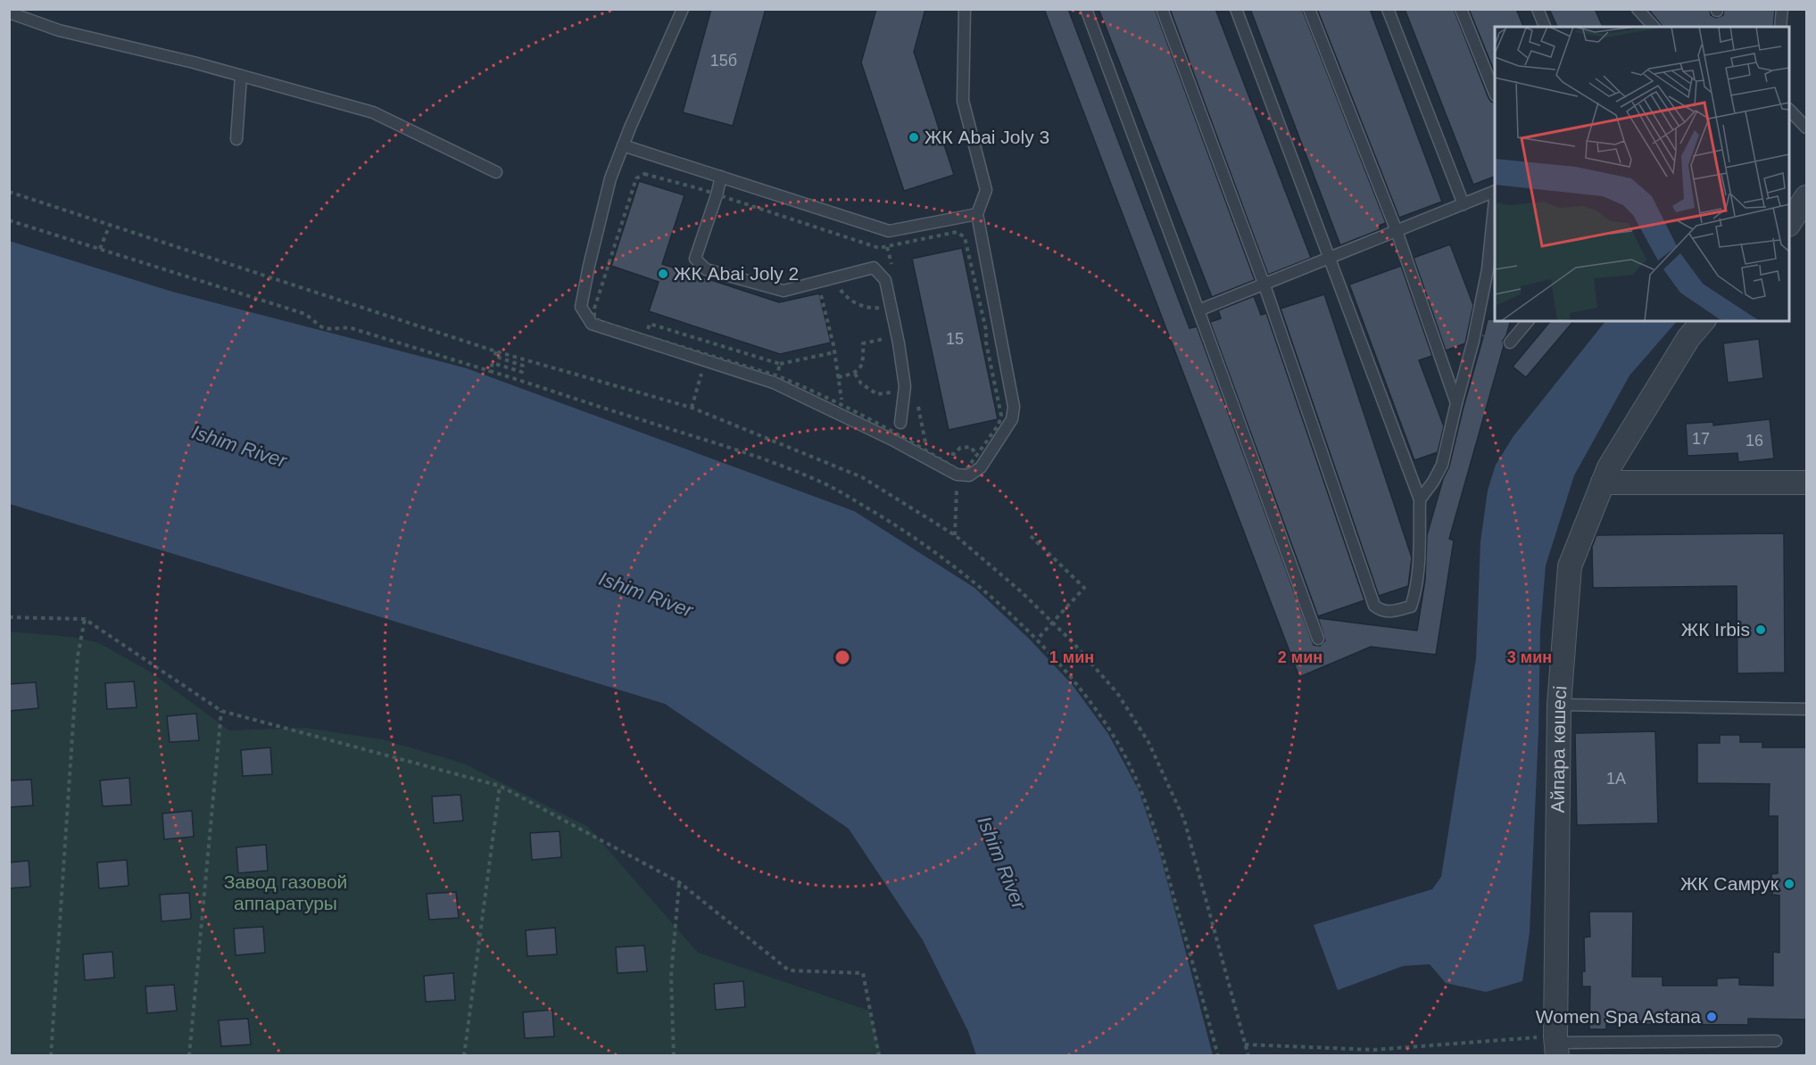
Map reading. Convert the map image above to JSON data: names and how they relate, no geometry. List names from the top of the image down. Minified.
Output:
{"streets":{"street":["Айпара көшесі"]},"water":["Ishim River"],"parks":["Завод газовой аппаратуры"],"places":["ЖК Abai Joly 3","ЖК Abai Joly 2","ЖК Irbis","ЖК Самрук","Women Spa Astana"],"house_numbers":["15б","15","17","16","1А"],"rings":["1 мин","2 мин","3 мин"]}
